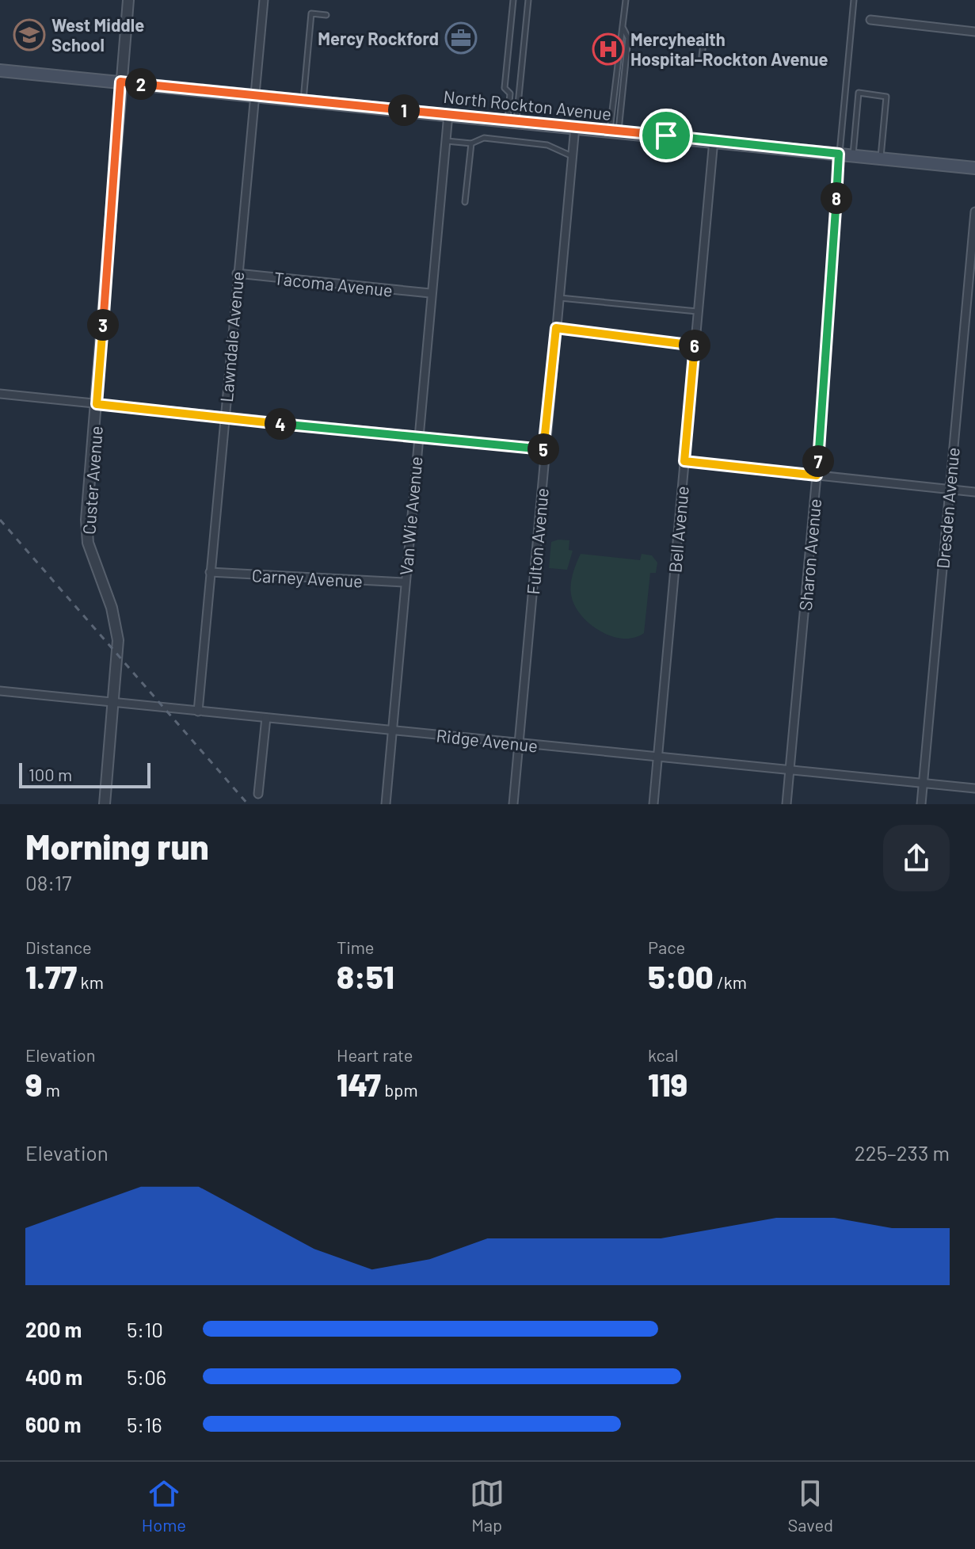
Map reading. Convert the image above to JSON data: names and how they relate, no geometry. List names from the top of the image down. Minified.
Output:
{"streets":{"main road":["North Rockton Avenue"],"street":["Tacoma Avenue","Lawndale Avenue","Custer Avenue","Dresden Avenue","Van Wie Avenue","Bell Avenue","Fulton Avenue","Sharon Avenue","Carney Avenue","Ridge Avenue"]},"crossings":[["North Rockton Avenue","Lawndale Avenue"],["North Rockton Avenue","Custer Avenue"],["North Rockton Avenue","Van Wie Avenue"],["North Rockton Avenue","Bell Avenue"],["North Rockton Avenue","Fulton Avenue"],["North Rockton Avenue","Sharon Avenue"],["Tacoma Avenue","Lawndale Avenue"],["Tacoma Avenue","Van Wie Avenue"],["Lawndale Avenue","Carney Avenue"],["Lawndale Avenue","Ridge Avenue"],["Custer Avenue","Ridge Avenue"],["Dresden Avenue","Ridge Avenue"],["Van Wie Avenue","Carney Avenue"],["Van Wie Avenue","Ridge Avenue"],["Bell Avenue","Ridge Avenue"],["Fulton Avenue","Ridge Avenue"],["Sharon Avenue","Ridge Avenue"]],"places":{"school or university":["West Middle School"],"office":["Mercy Rockford"],"hospital":["Mercyhealth Hospital–Rockton Avenue"]},"scale_bar":"100 m","page":{"pins":["2","1","8","3","6","4","5","7"],"scale":"100 m","heading":["Morning run","08:17"],"stats":[["Distance","1.77 km"],["Time","8:51"],["Pace","5:00 /km"],["Elevation","9 m"],["Heart rate","147 bpm"],["kcal","119"]],"chart":["Elevation","225–233 m"],"list":[{"name":"200 m","note":"5:10"},{"name":"400 m","note":"5:06"},{"name":"600 m","note":"5:16"}],"tabs":["Home","Map","Saved"]}}
